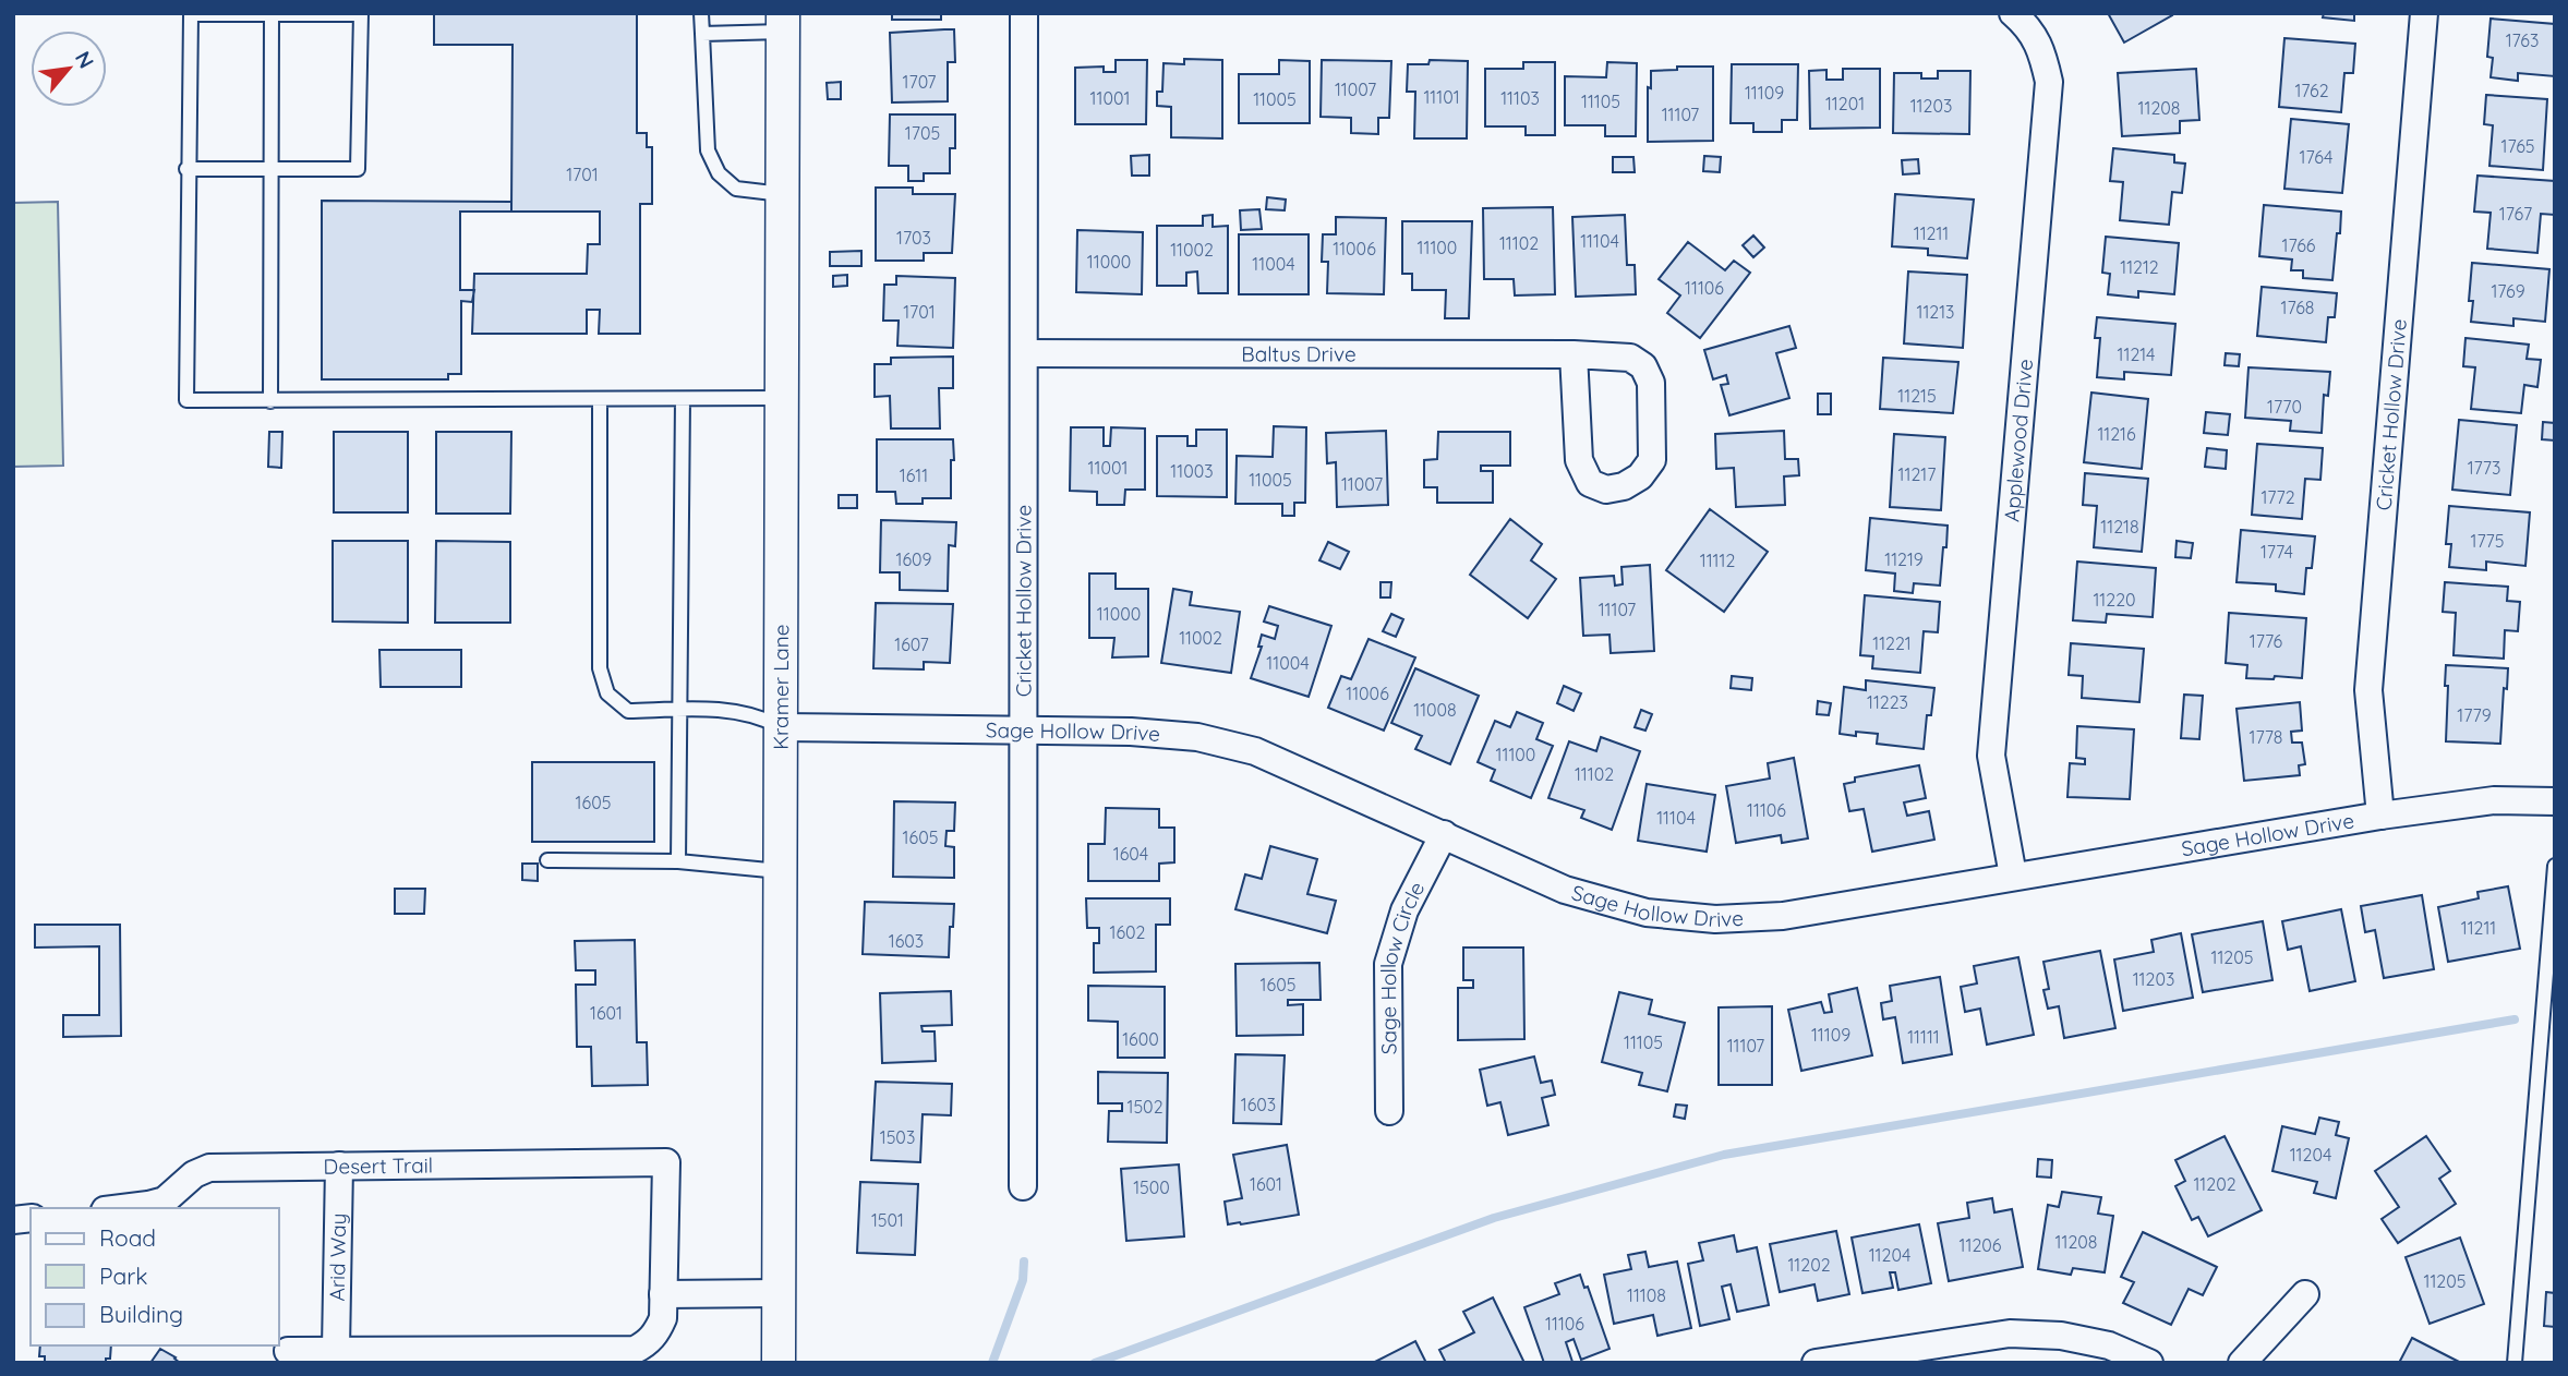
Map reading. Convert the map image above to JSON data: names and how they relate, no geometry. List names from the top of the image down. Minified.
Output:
{"streets":{"street":["Baltus Drive","Cricket Hollow Drive","Applewood Drive","Kramer Lane","Sage Hollow Drive","Sage Hollow Circle","Desert Trail","Arid Way"]},"crossings":[["Baltus Drive","Cricket Hollow Drive"],["Cricket Hollow Drive","Sage Hollow Drive"],["Applewood Drive","Sage Hollow Drive"],["Kramer Lane","Sage Hollow Drive"],["Sage Hollow Drive","Sage Hollow Circle"],["Desert Trail","Arid Way"]],"house_numbers":["1763","1707","11007","1762","11109","11101","11001","11103","11005","11105","11201","11203","11208","11107","1705","1765","1764","1701","1767","11211","1703","11104","11102","1766","11100","11006","11002","11000","11004","11212","11106","1769","1768","1701","11213","11214","11215","1770","11216","11001","1773","11003","11217","1611","11005","11007","1772","11218","1775","1774","1609","11219","11112","11220","11107","11000","11002","1776","11221","1607","11004","11006","11223","11008","1779","1778","11100","11102","1605","11106","11104","1605","1604","11211","1602","1603","11205","11203","1605","1601","11109","11111","1600","11105","11107","1603","1502","1503","11204","1601","11202","1500","1501","11208","11206","11204","11202","11205","11108","11106"],"legend":["Road","Park","Building"],"north":"top right"}
